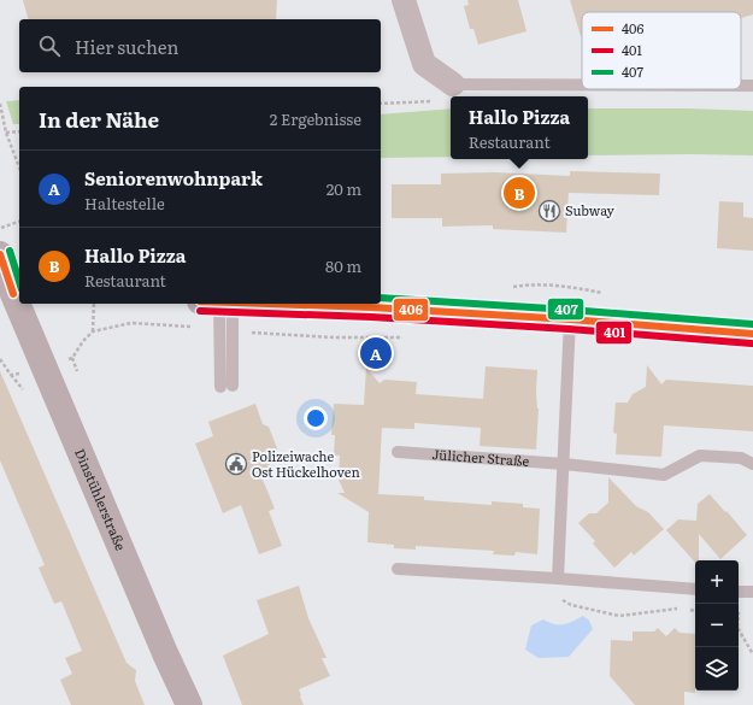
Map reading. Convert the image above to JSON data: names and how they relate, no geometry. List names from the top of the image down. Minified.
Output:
{"streets":{"main road":["Dinstühlerstraße"],"lane":["Jülicher Straße"]},"places":{"restaurant":["Subway"],"public building":["Polizeiwache Ost Hückelhoven"]},"lines":["transit line 407","transit line 406","transit line 401"],"legend":["406","401","407"],"page":{"search":"Hier suchen","heading":["In der Nähe","2 Ergebnisse"],"popup":["Hallo Pizza","Restaurant"],"list":[{"mark":"A","name":"Seniorenwohnpark","note":"Haltestelle","value":"20 m"},{"mark":"B","name":"Hallo Pizza","note":"Restaurant","value":"80 m"}],"pins":["B","A"],"map_buttons":["+","−"]}}
